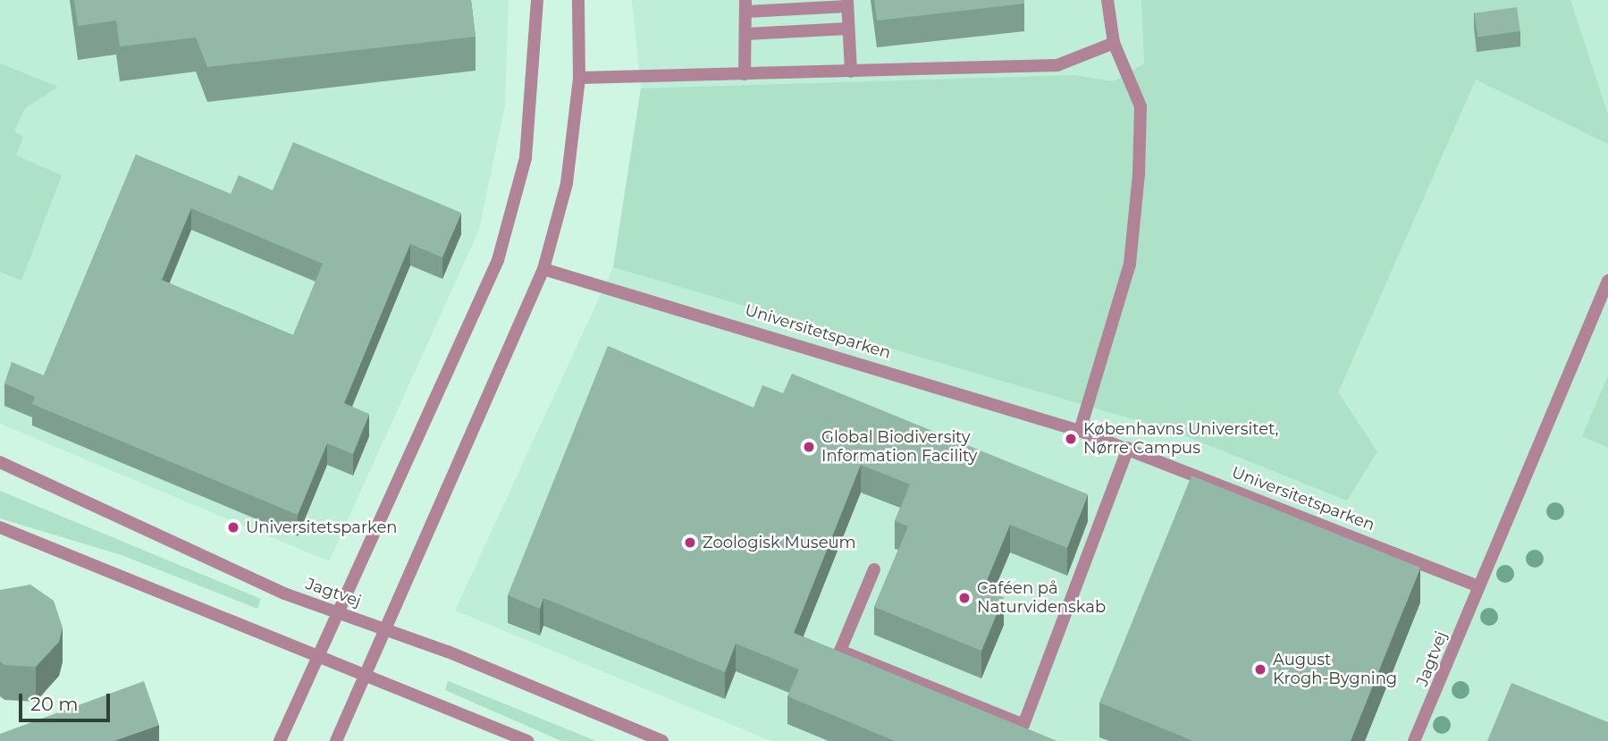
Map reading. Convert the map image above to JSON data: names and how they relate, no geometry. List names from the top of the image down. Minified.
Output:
{"streets":{"street":["Universitetsparken","Jagtvej"]},"crossings":[["Universitetsparken","Jagtvej"]],"places":["Københavns Universitet, Nørre Campus","Global Biodiversity Information Facility","Universitetsparken","Zoologisk Museum","Caféen på Naturvidenskab","August Krogh-Bygning"],"scale_bar":"20 m"}
